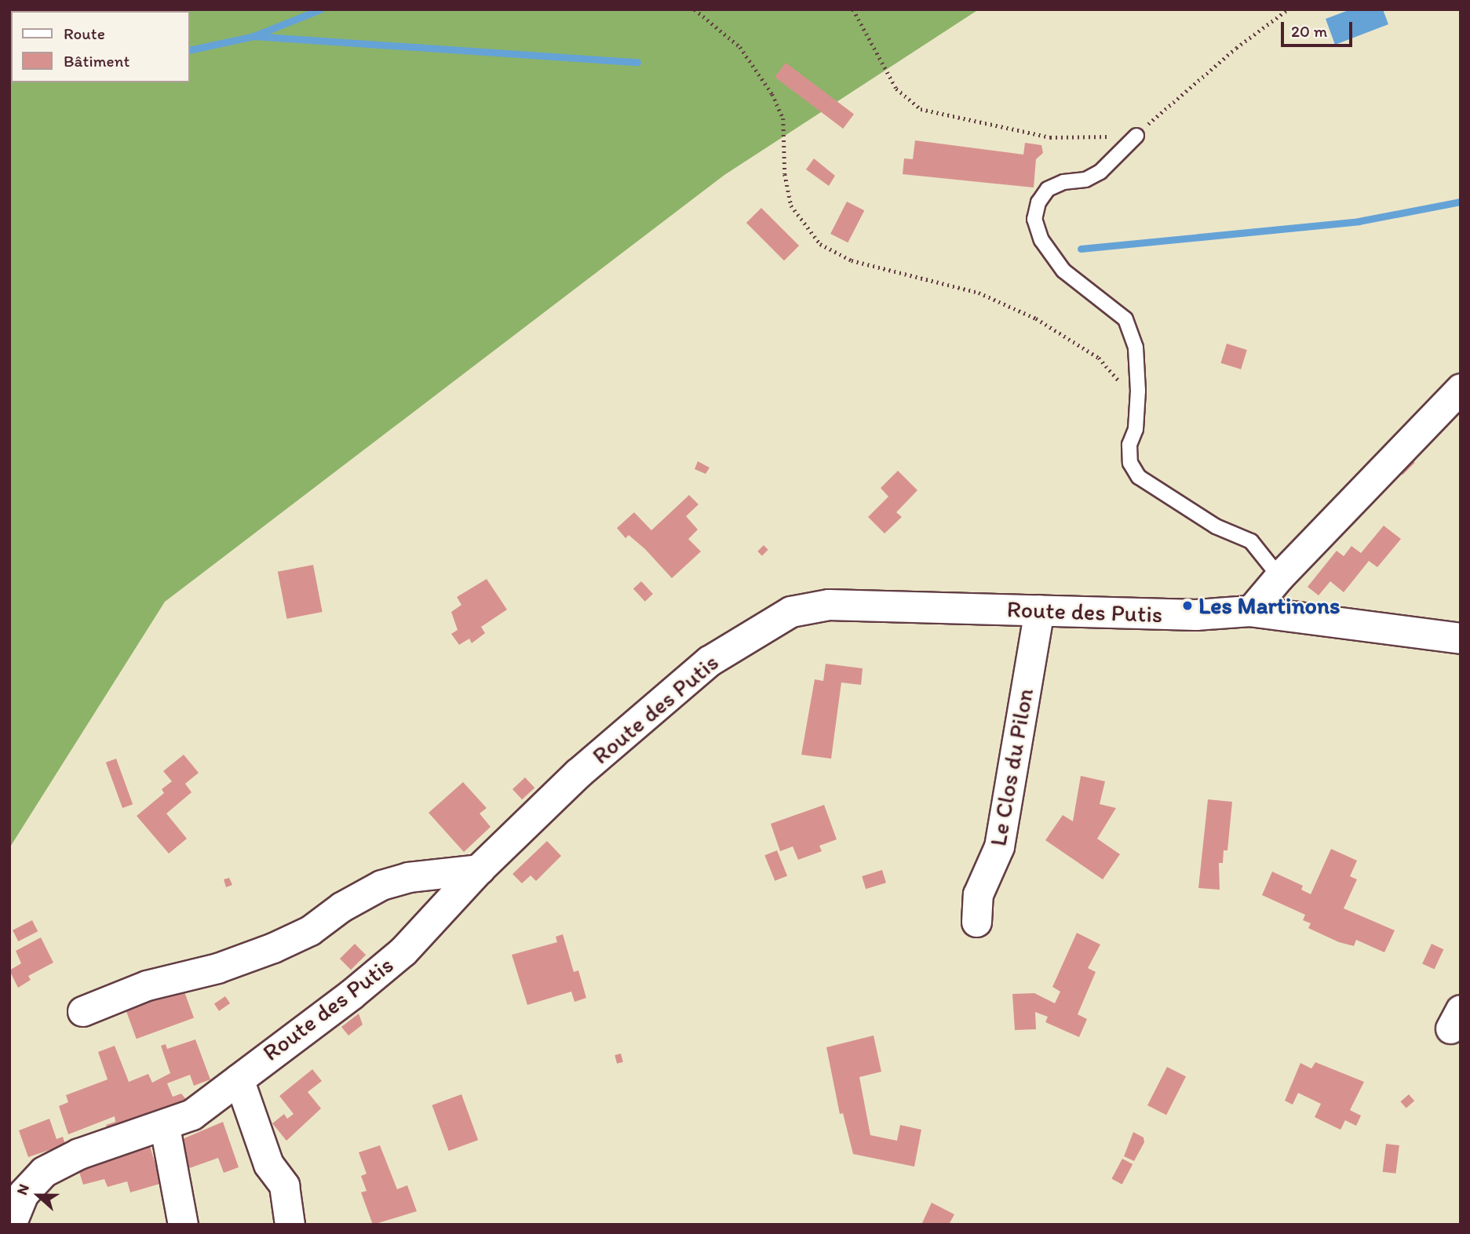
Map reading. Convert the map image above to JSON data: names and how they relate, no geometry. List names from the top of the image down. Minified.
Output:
{"streets":{"street":["Route des Putis","Le Clos du Pilon"]},"crossings":[["Route des Putis","Le Clos du Pilon"]],"places":["Les Martinons"],"legend":["Route","Bâtiment"],"scale_bar":"20 m","north":"left"}
